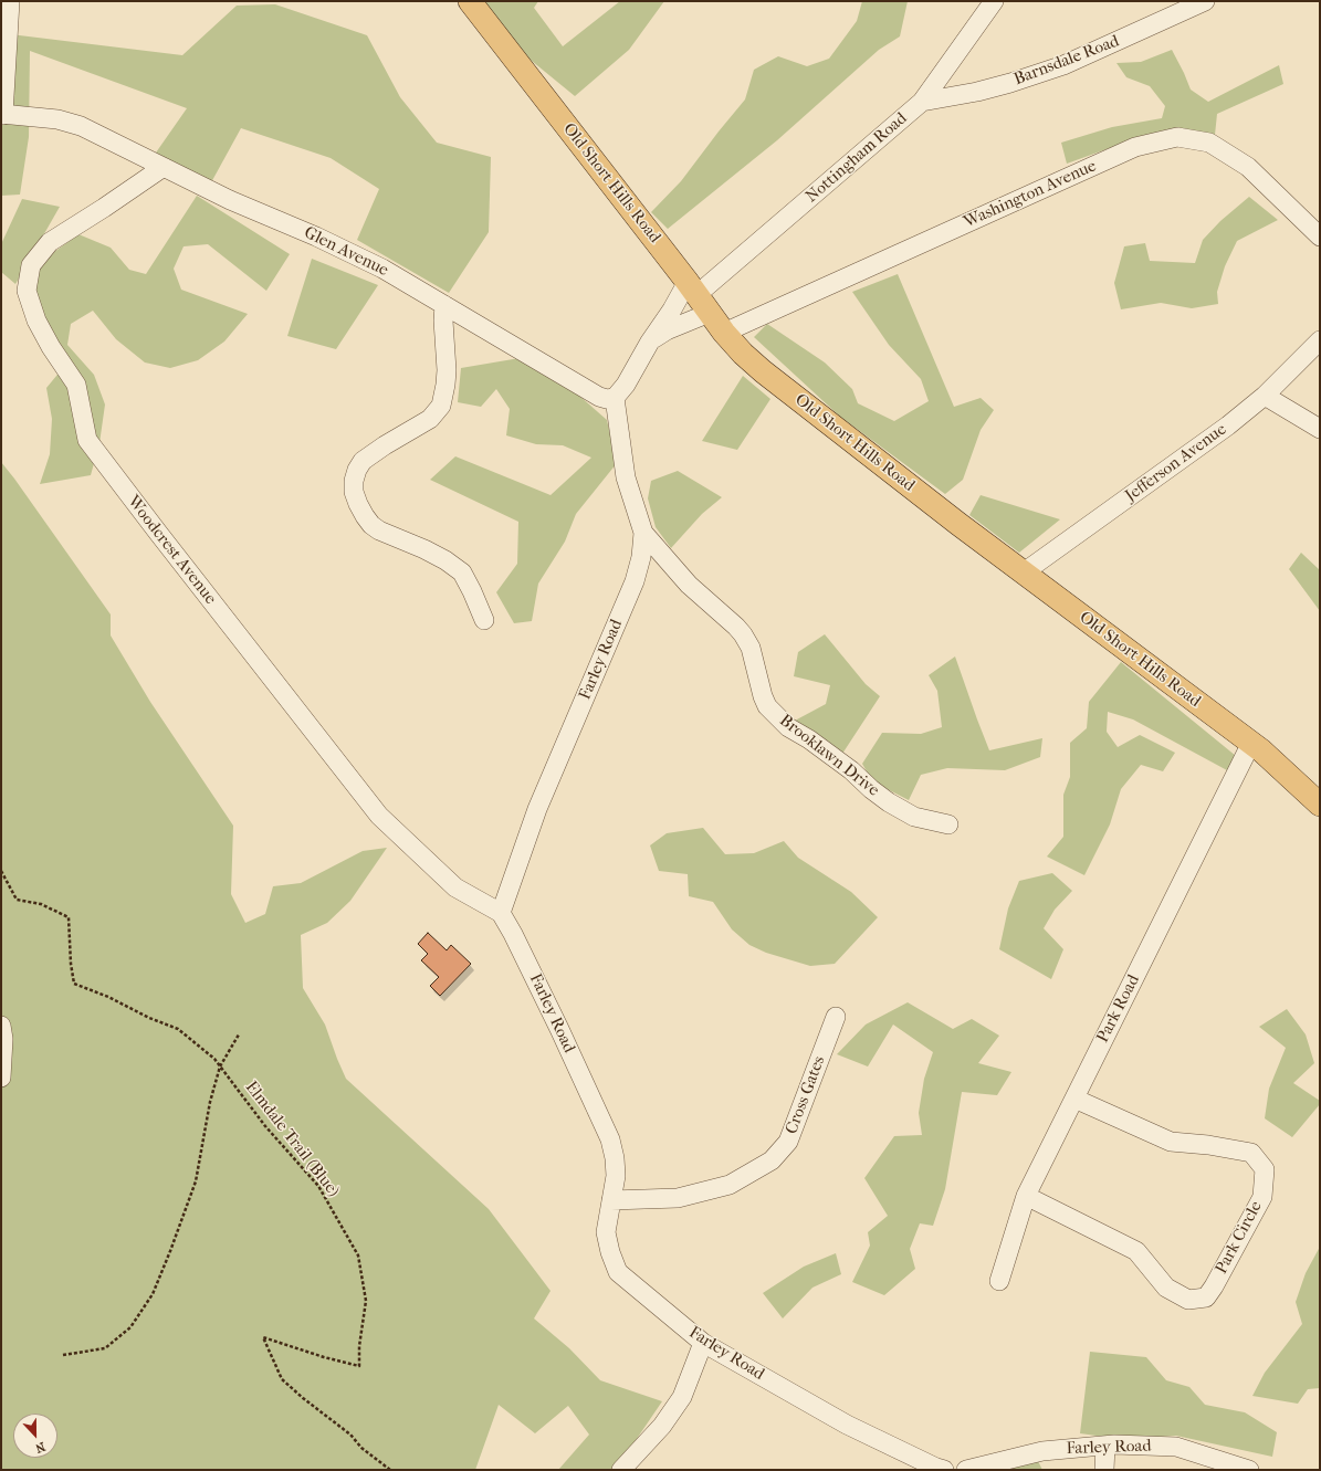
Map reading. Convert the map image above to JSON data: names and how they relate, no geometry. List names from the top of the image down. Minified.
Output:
{"streets":{"main road":["Old Short Hills Road"],"street":["Barnsdale Road","Nottingham Road","Washington Avenue","Glen Avenue","Jefferson Avenue","Woodcrest Avenue","Farley Road","Brooklawn Drive","Park Road","Cross Gates","Park Circle"],"path":["Elmdale Trail (Blue)"]},"crossings":[["Barnsdale Road","Nottingham Road"],["Nottingham Road","Old Short Hills Road"],["Old Short Hills Road","Washington Avenue"],["Old Short Hills Road","Jefferson Avenue"],["Old Short Hills Road","Park Road"],["Glen Avenue","Woodcrest Avenue"],["Glen Avenue","Farley Road"],["Woodcrest Avenue","Farley Road"],["Farley Road","Brooklawn Drive"],["Farley Road","Cross Gates"],["Park Road","Park Circle"]],"north":"bottom"}
